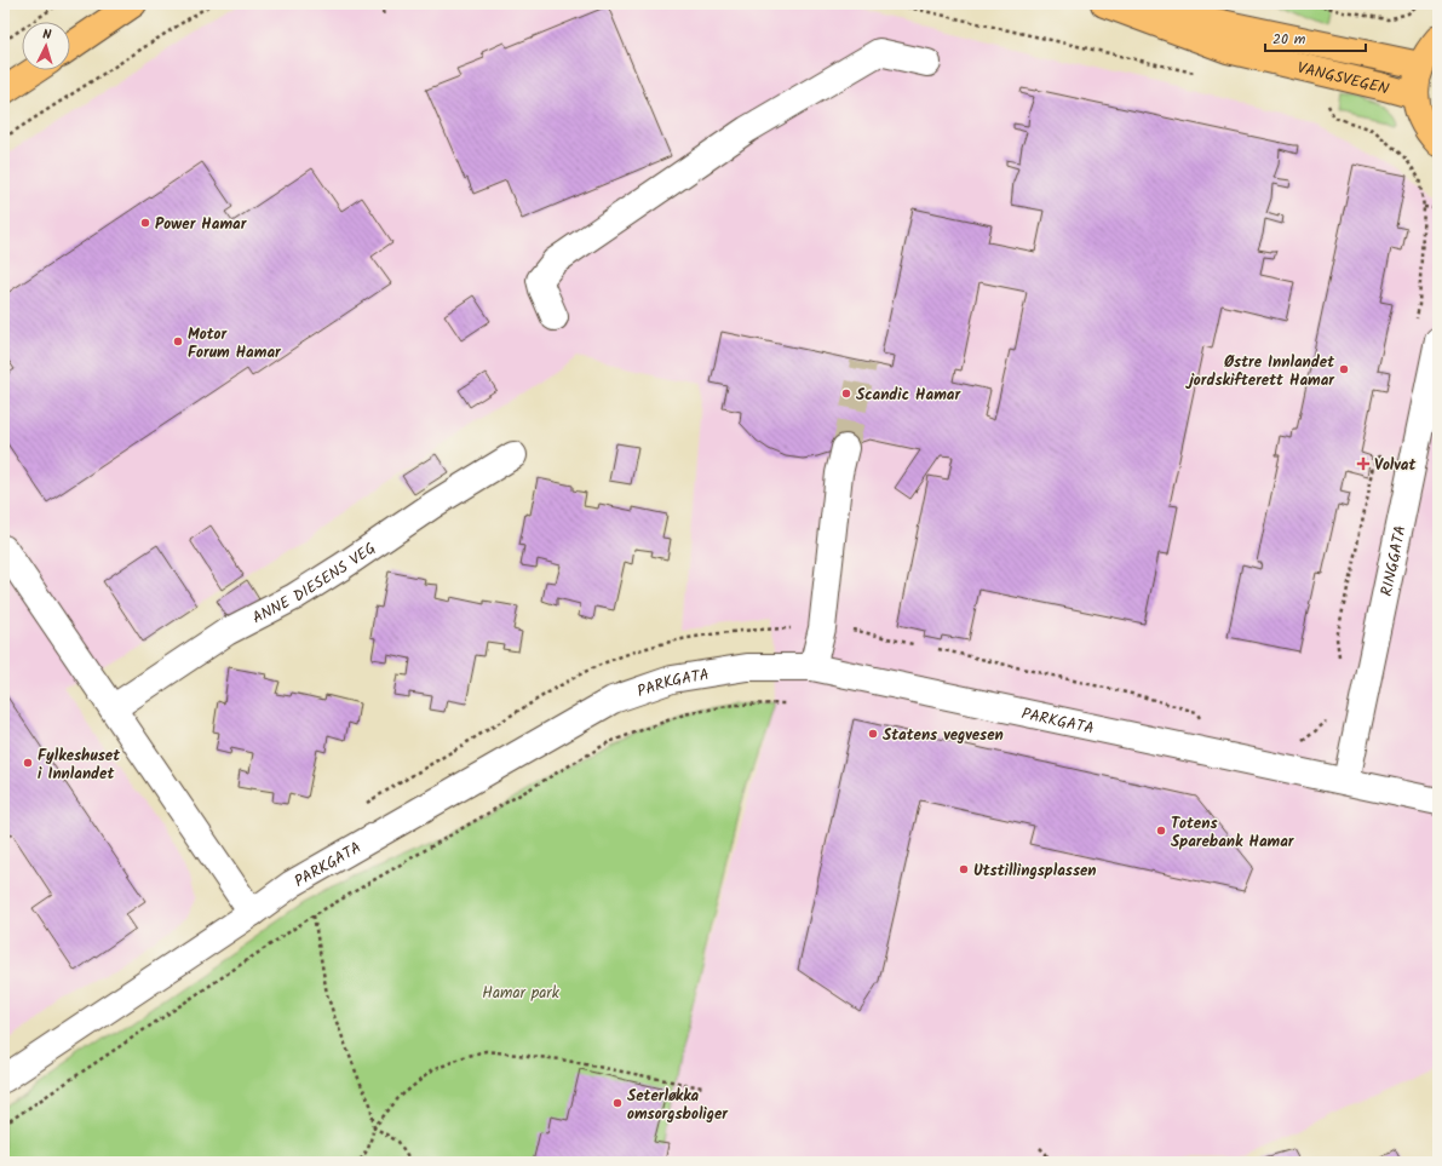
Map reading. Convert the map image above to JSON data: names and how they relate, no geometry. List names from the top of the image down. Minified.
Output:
{"streets":{"highway":["VANGSVEGEN"],"street":["RINGGATA","ANNE DIESENS VEG","PARKGATA"]},"crossings":[["RINGGATA","PARKGATA"]],"parks":["Hamar park"],"places":{"other":["Power Hamar","Motor Forum Hamar","Østre Innlandet jordskifterett Hamar","Scandic Hamar","Statens vegvesen","Fylkeshuset i Innlandet","Totens Sparebank Hamar","Utstillingsplassen","Seterløkka omsorgsboliger"],"health":["Volvat"]},"scale_bar":"20 m","north":"top"}
